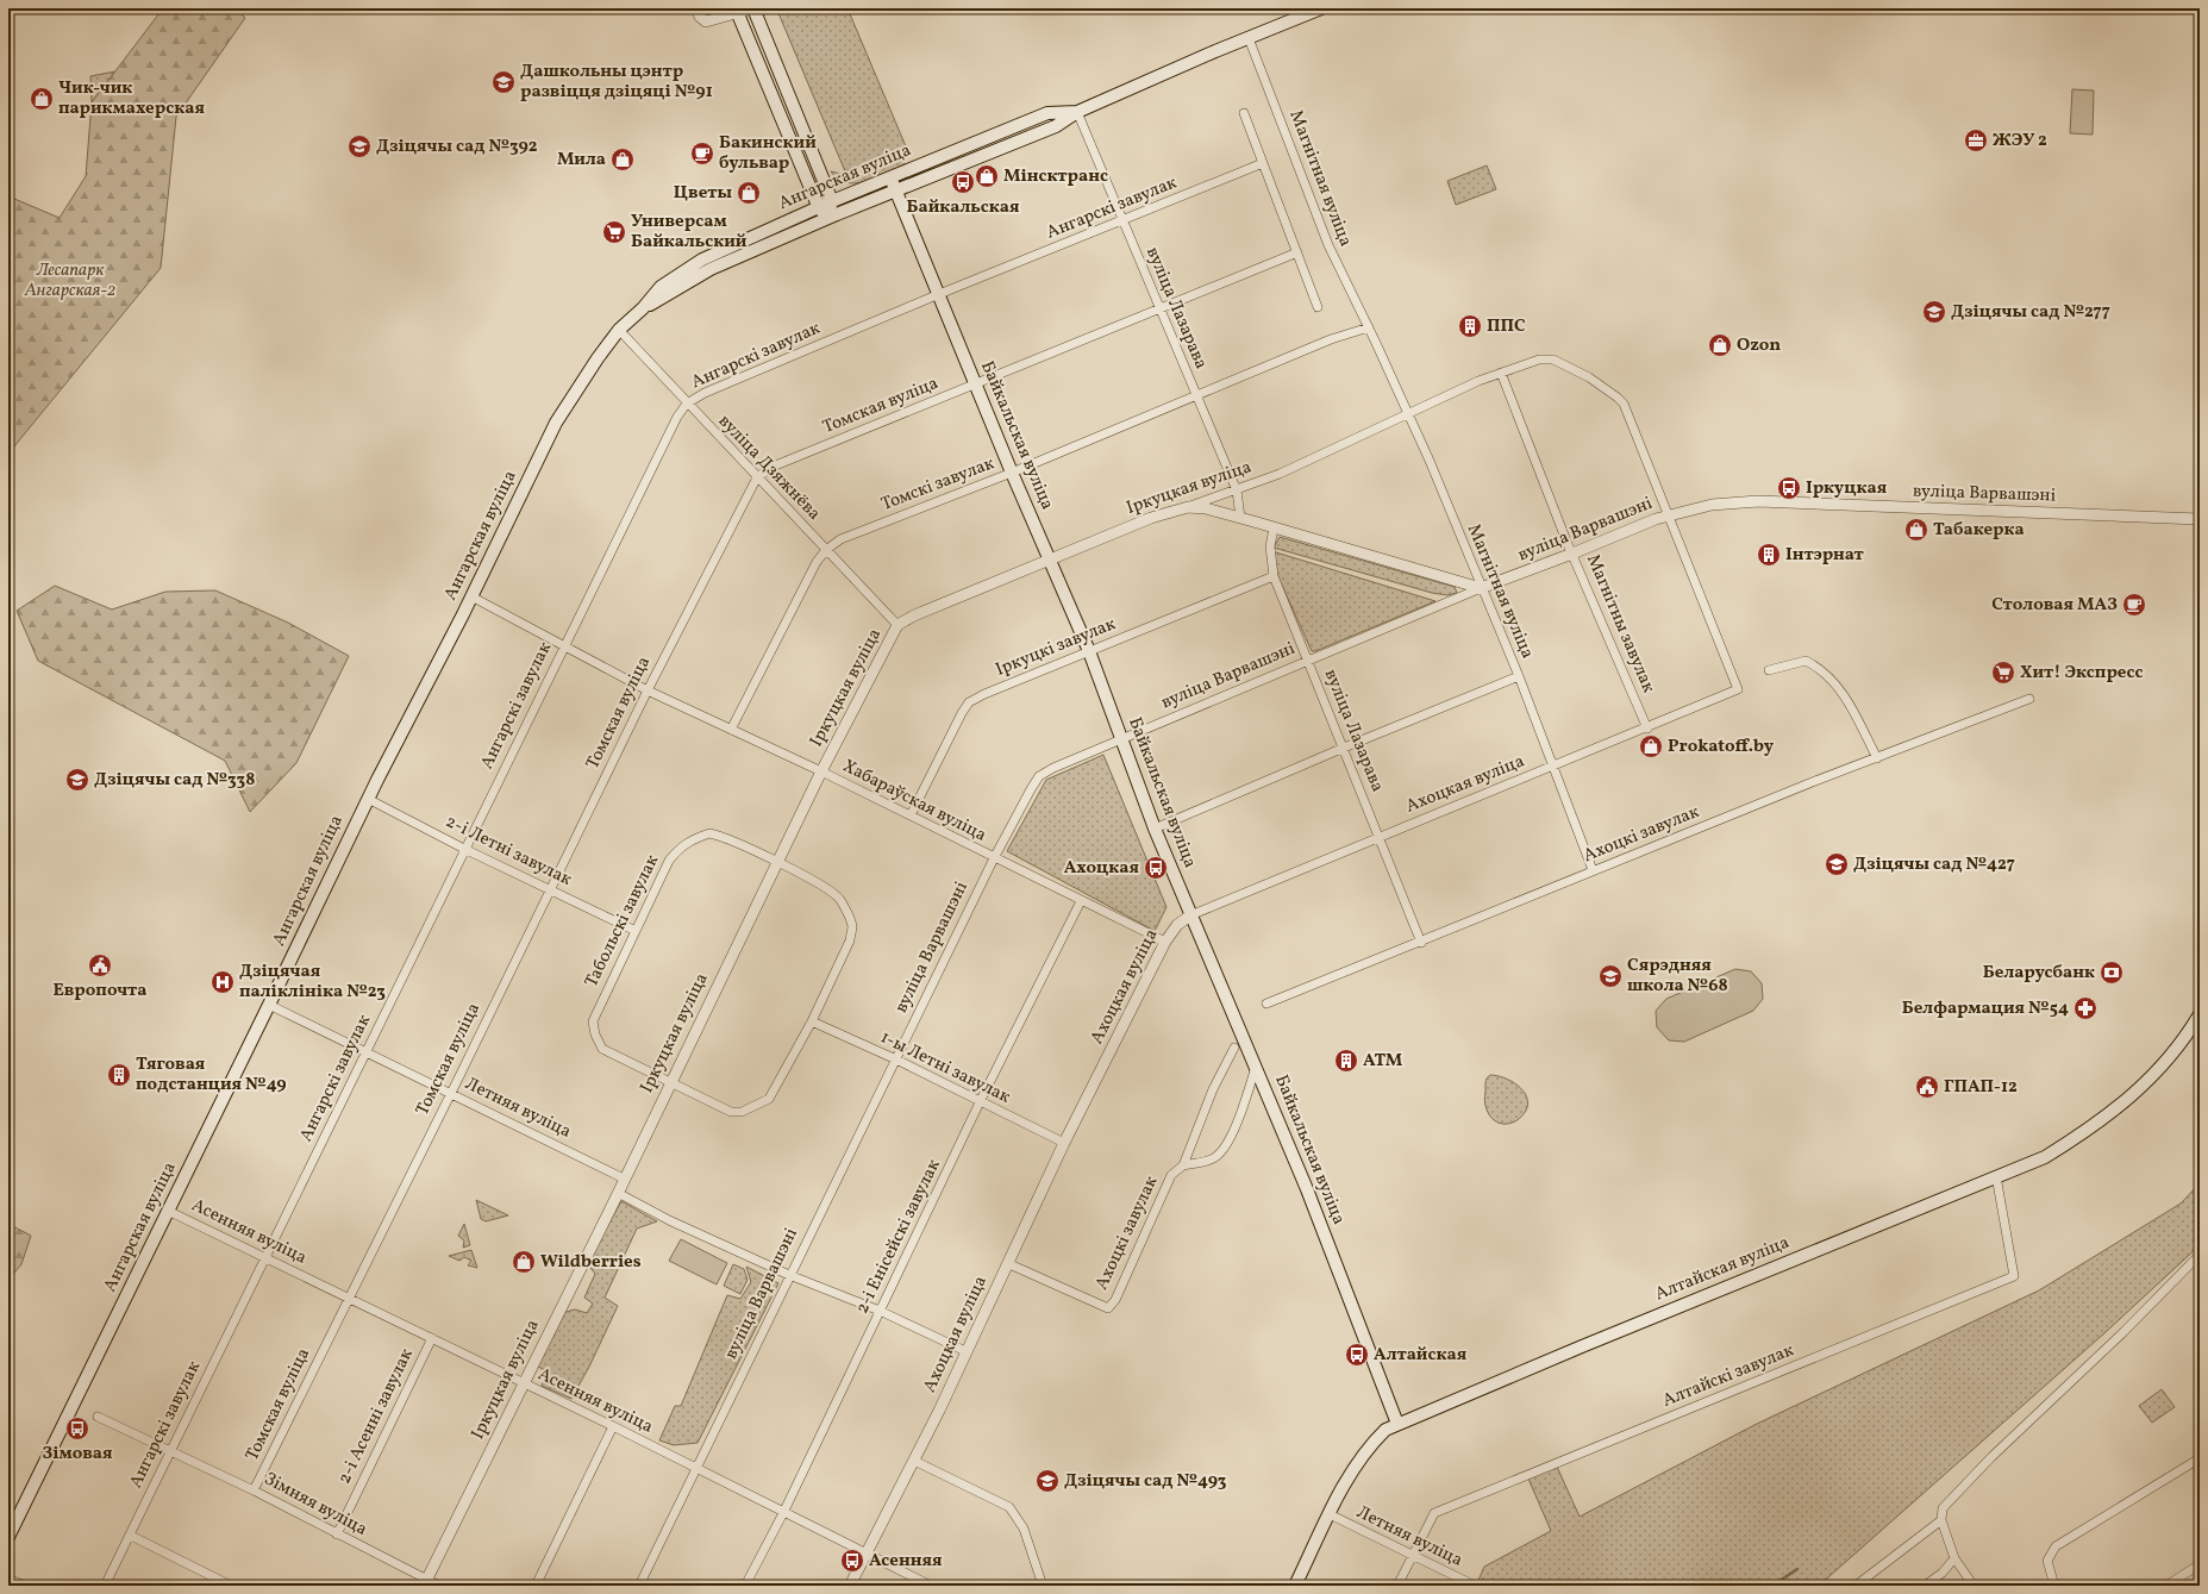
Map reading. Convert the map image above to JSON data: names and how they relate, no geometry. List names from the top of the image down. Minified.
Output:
{"streets":{"main road":["Ангарская вуліца","Байкальская вуліца","Алтайская вуліца"],"street":["Магнітная вуліца","Ангарскі завулак","вуліца Лазарава","Томская вуліца","вуліца Дзяжнёва","Томскі завулак","Іркуцкая вуліца","вуліца Варвашэні","Магнітны завулак","Іркуцкі завулак","Ахоцкая вуліца","Хабараўская вуліца","Ахоцкі завулак","2-і Летні завулак","Табольскі завулак","1-ы Летні завулак","Летняя вуліца","Асенняя вуліца","2-і Енісейскі завулак","Алтайскі завулак","2-і Асенні завулак","Зімняя вуліца"]},"crossings":[["Ангарская вуліца","Магнітная вуліца"],["Ангарская вуліца","вуліца Лазарава"],["Ангарская вуліца","Байкальская вуліца"],["Ангарская вуліца","вуліца Дзяжнёва"],["Ангарская вуліца","Хабараўская вуліца"],["Ангарская вуліца","2-і Летні завулак"],["Ангарская вуліца","Летняя вуліца"],["Ангарская вуліца","Асенняя вуліца"],["Магнітная вуліца","Томскі завулак"],["Магнітная вуліца","Іркуцкая вуліца"],["Магнітная вуліца","вуліца Варвашэні"],["Магнітная вуліца","Ахоцкая вуліца"],["Магнітная вуліца","Ахоцкі завулак"],["Ангарскі завулак","вуліца Лазарава"],["Ангарскі завулак","Байкальская вуліца"],["Ангарскі завулак","вуліца Дзяжнёва"],["Ангарскі завулак","Хабараўская вуліца"],["Ангарскі завулак","2-і Летні завулак"],["Ангарскі завулак","Летняя вуліца"],["Ангарскі завулак","Асенняя вуліца"],["Ангарскі завулак","Зімняя вуліца"],["вуліца Лазарава","Томская вуліца"],["вуліца Лазарава","Томскі завулак"],["вуліца Лазарава","Іркуцкая вуліца"],["вуліца Лазарава","вуліца Варвашэні"],["вуліца Лазарава","Іркуцкі завулак"],["вуліца Лазарава","Ахоцкая вуліца"],["вуліца Лазарава","Ахоцкі завулак"],["Томская вуліца","Байкальская вуліца"],["Томская вуліца","вуліца Дзяжнёва"],["Томская вуліца","Хабараўская вуліца"],["Томская вуліца","2-і Летні завулак"],["Томская вуліца","Летняя вуліца"],["Томская вуліца","Асенняя вуліца"],["Томская вуліца","Зімняя вуліца"],["Байкальская вуліца","Томскі завулак"],["Байкальская вуліца","Іркуцкая вуліца"],["Байкальская вуліца","вуліца Варвашэні"],["Байкальская вуліца","Іркуцкі завулак"],["Байкальская вуліца","Ахоцкая вуліца"],["Байкальская вуліца","Алтайская вуліца"],["вуліца Дзяжнёва","Томскі завулак"],["вуліца Дзяжнёва","Іркуцкая вуліца"],["Томскі завулак","Хабараўская вуліца"],["Іркуцкая вуліца","вуліца Варвашэні"],["Іркуцкая вуліца","Магнітны завулак"],["Іркуцкая вуліца","Ахоцкая вуліца"],["Іркуцкая вуліца","Хабараўская вуліца"],["Іркуцкая вуліца","Табольскі завулак"],["Іркуцкая вуліца","Летняя вуліца"],["Іркуцкая вуліца","Асенняя вуліца"],["Іркуцкая вуліца","Зімняя вуліца"],["вуліца Варвашэні","Магнітны завулак"],["вуліца Варвашэні","Ахоцкая вуліца"],["вуліца Варвашэні","Хабараўская вуліца"],["вуліца Варвашэні","1-ы Летні завулак"],["вуліца Варвашэні","Асенняя вуліца"],["Магнітны завулак","Ахоцкая вуліца"],["Іркуцкі завулак","Хабараўская вуліца"],["Ахоцкая вуліца","Хабараўская вуліца"],["Ахоцкая вуліца","Ахоцкі завулак"],["Ахоцкая вуліца","1-ы Летні завулак"],["Ахоцкая вуліца","Асенняя вуліца"],["Хабараўская вуліца","2-і Енісейскі завулак"],["2-і Летні завулак","Табольскі завулак"],["Табольскі завулак","1-ы Летні завулак"],["1-ы Летні завулак","2-і Енісейскі завулак"],["Летняя вуліца","Алтайская вуліца"],["Летняя вуліца","Алтайскі завулак"],["Асенняя вуліца","2-і Енісейскі завулак"],["Асенняя вуліца","2-і Асенні завулак"],["Алтайская вуліца","Алтайскі завулак"],["2-і Асенні завулак","Зімняя вуліца"]],"parks":["Лесапарк Ангарская-2"],"places":{"school or university":["Дашкольны цэнтр развіцця дзіцяці №91","Дзіцячы сад №392","Дзіцячы сад №277","Дзіцячы сад №338","Дзіцячы сад №427","Сярэдняя школа №68","Дзіцячы сад №493"],"shop":["Чик-чик парикмахерская","Мила","Мінсктранс","Цветы","Ozon","Табакерка","Prokatoff.by","Wildberries"],"office":["ЖЭУ 2"],"cafe":["Бакинский бульвар","Столовая МАЗ"],"bus stop":["Байкальская","Іркуцкая","Ахоцкая","Алтайская","Зімовая","Асенняя"],"supermarket":["Универсам Байкальский","Хит! Экспресс"],"building":["ППС","Інтэрнат","АТМ","Тяговая подстанция №49"],"public building":["Европочта","ГПАП-12"],"bank":["Беларусбанк"],"hospital":["Дзіцячая паліклініка №23"],"pharmacy":["Белфармация №54"]}}
